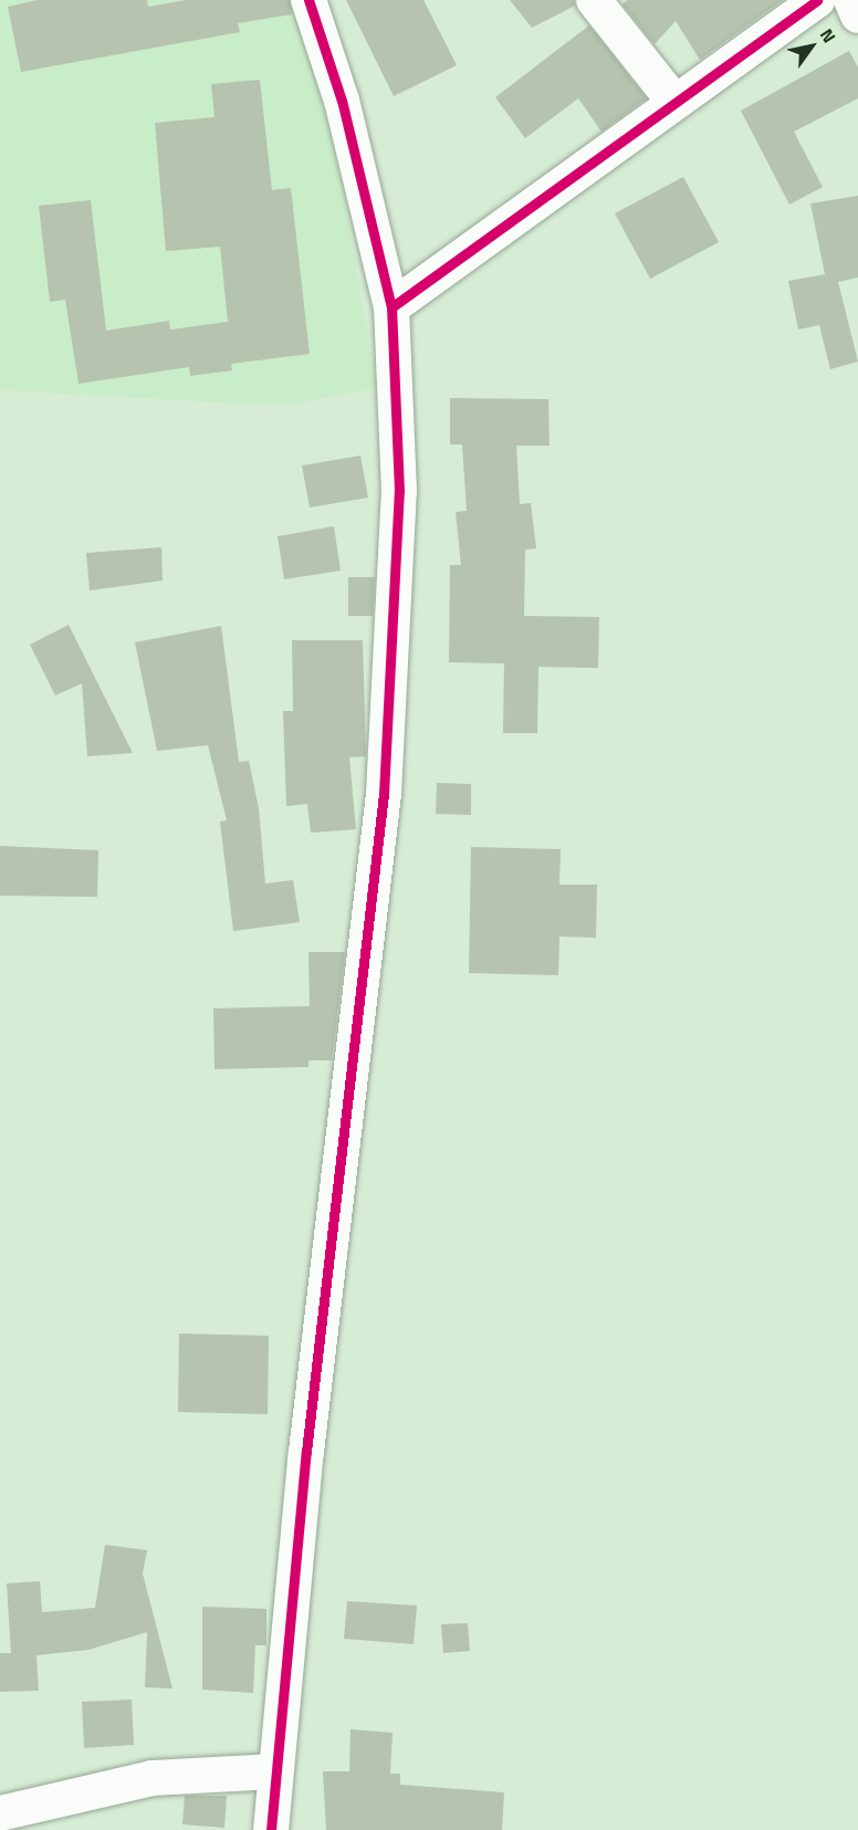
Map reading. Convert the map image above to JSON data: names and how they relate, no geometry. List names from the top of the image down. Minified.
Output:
{"north":"top right"}
